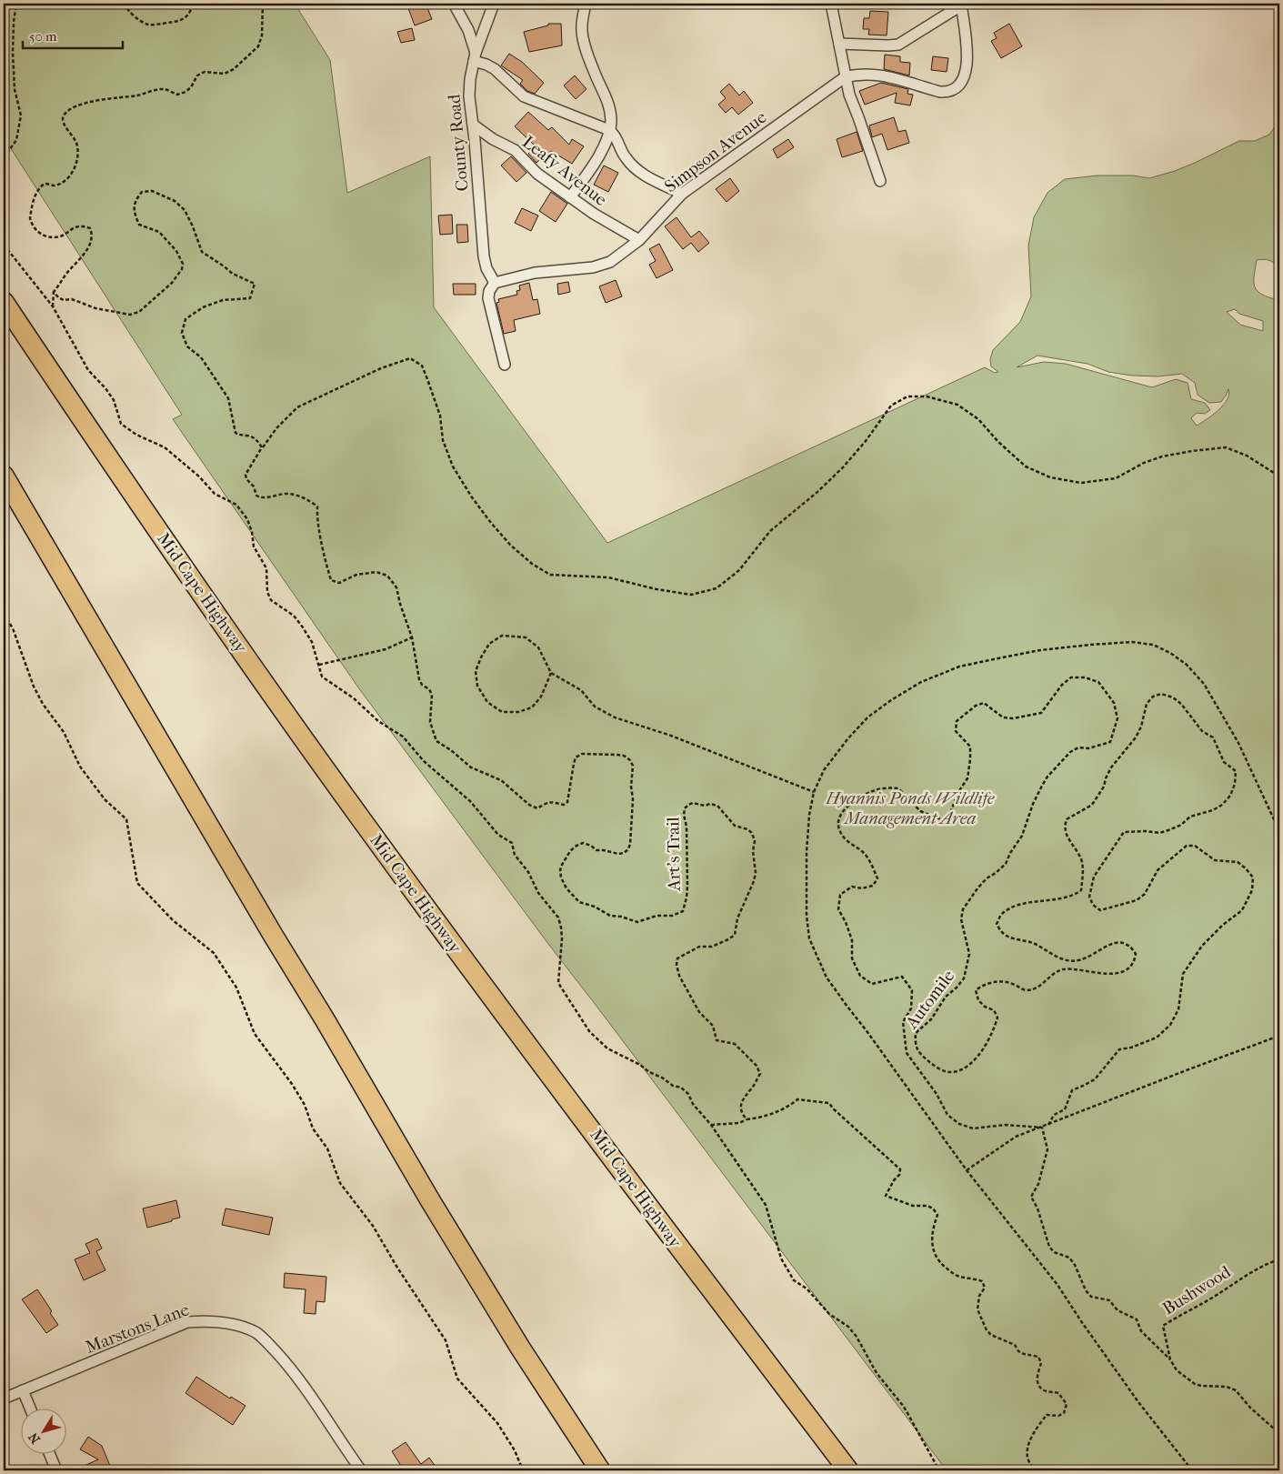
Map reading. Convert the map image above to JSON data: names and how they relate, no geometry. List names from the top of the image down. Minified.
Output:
{"streets":{"highway":["Mid Cape Highway"],"street":["County Road","Simpson Avenue","Leafy Avenue","Marstons Lane"],"path":["Art's Trail","Automile","Bushwood"]},"crossings":[["County Road","Simpson Avenue"],["County Road","Leafy Avenue"],["Simpson Avenue","Leafy Avenue"]],"parks":["Hyannis Ponds Wildlife Management Area"],"scale_bar":"50 m","north":"bottom left"}
